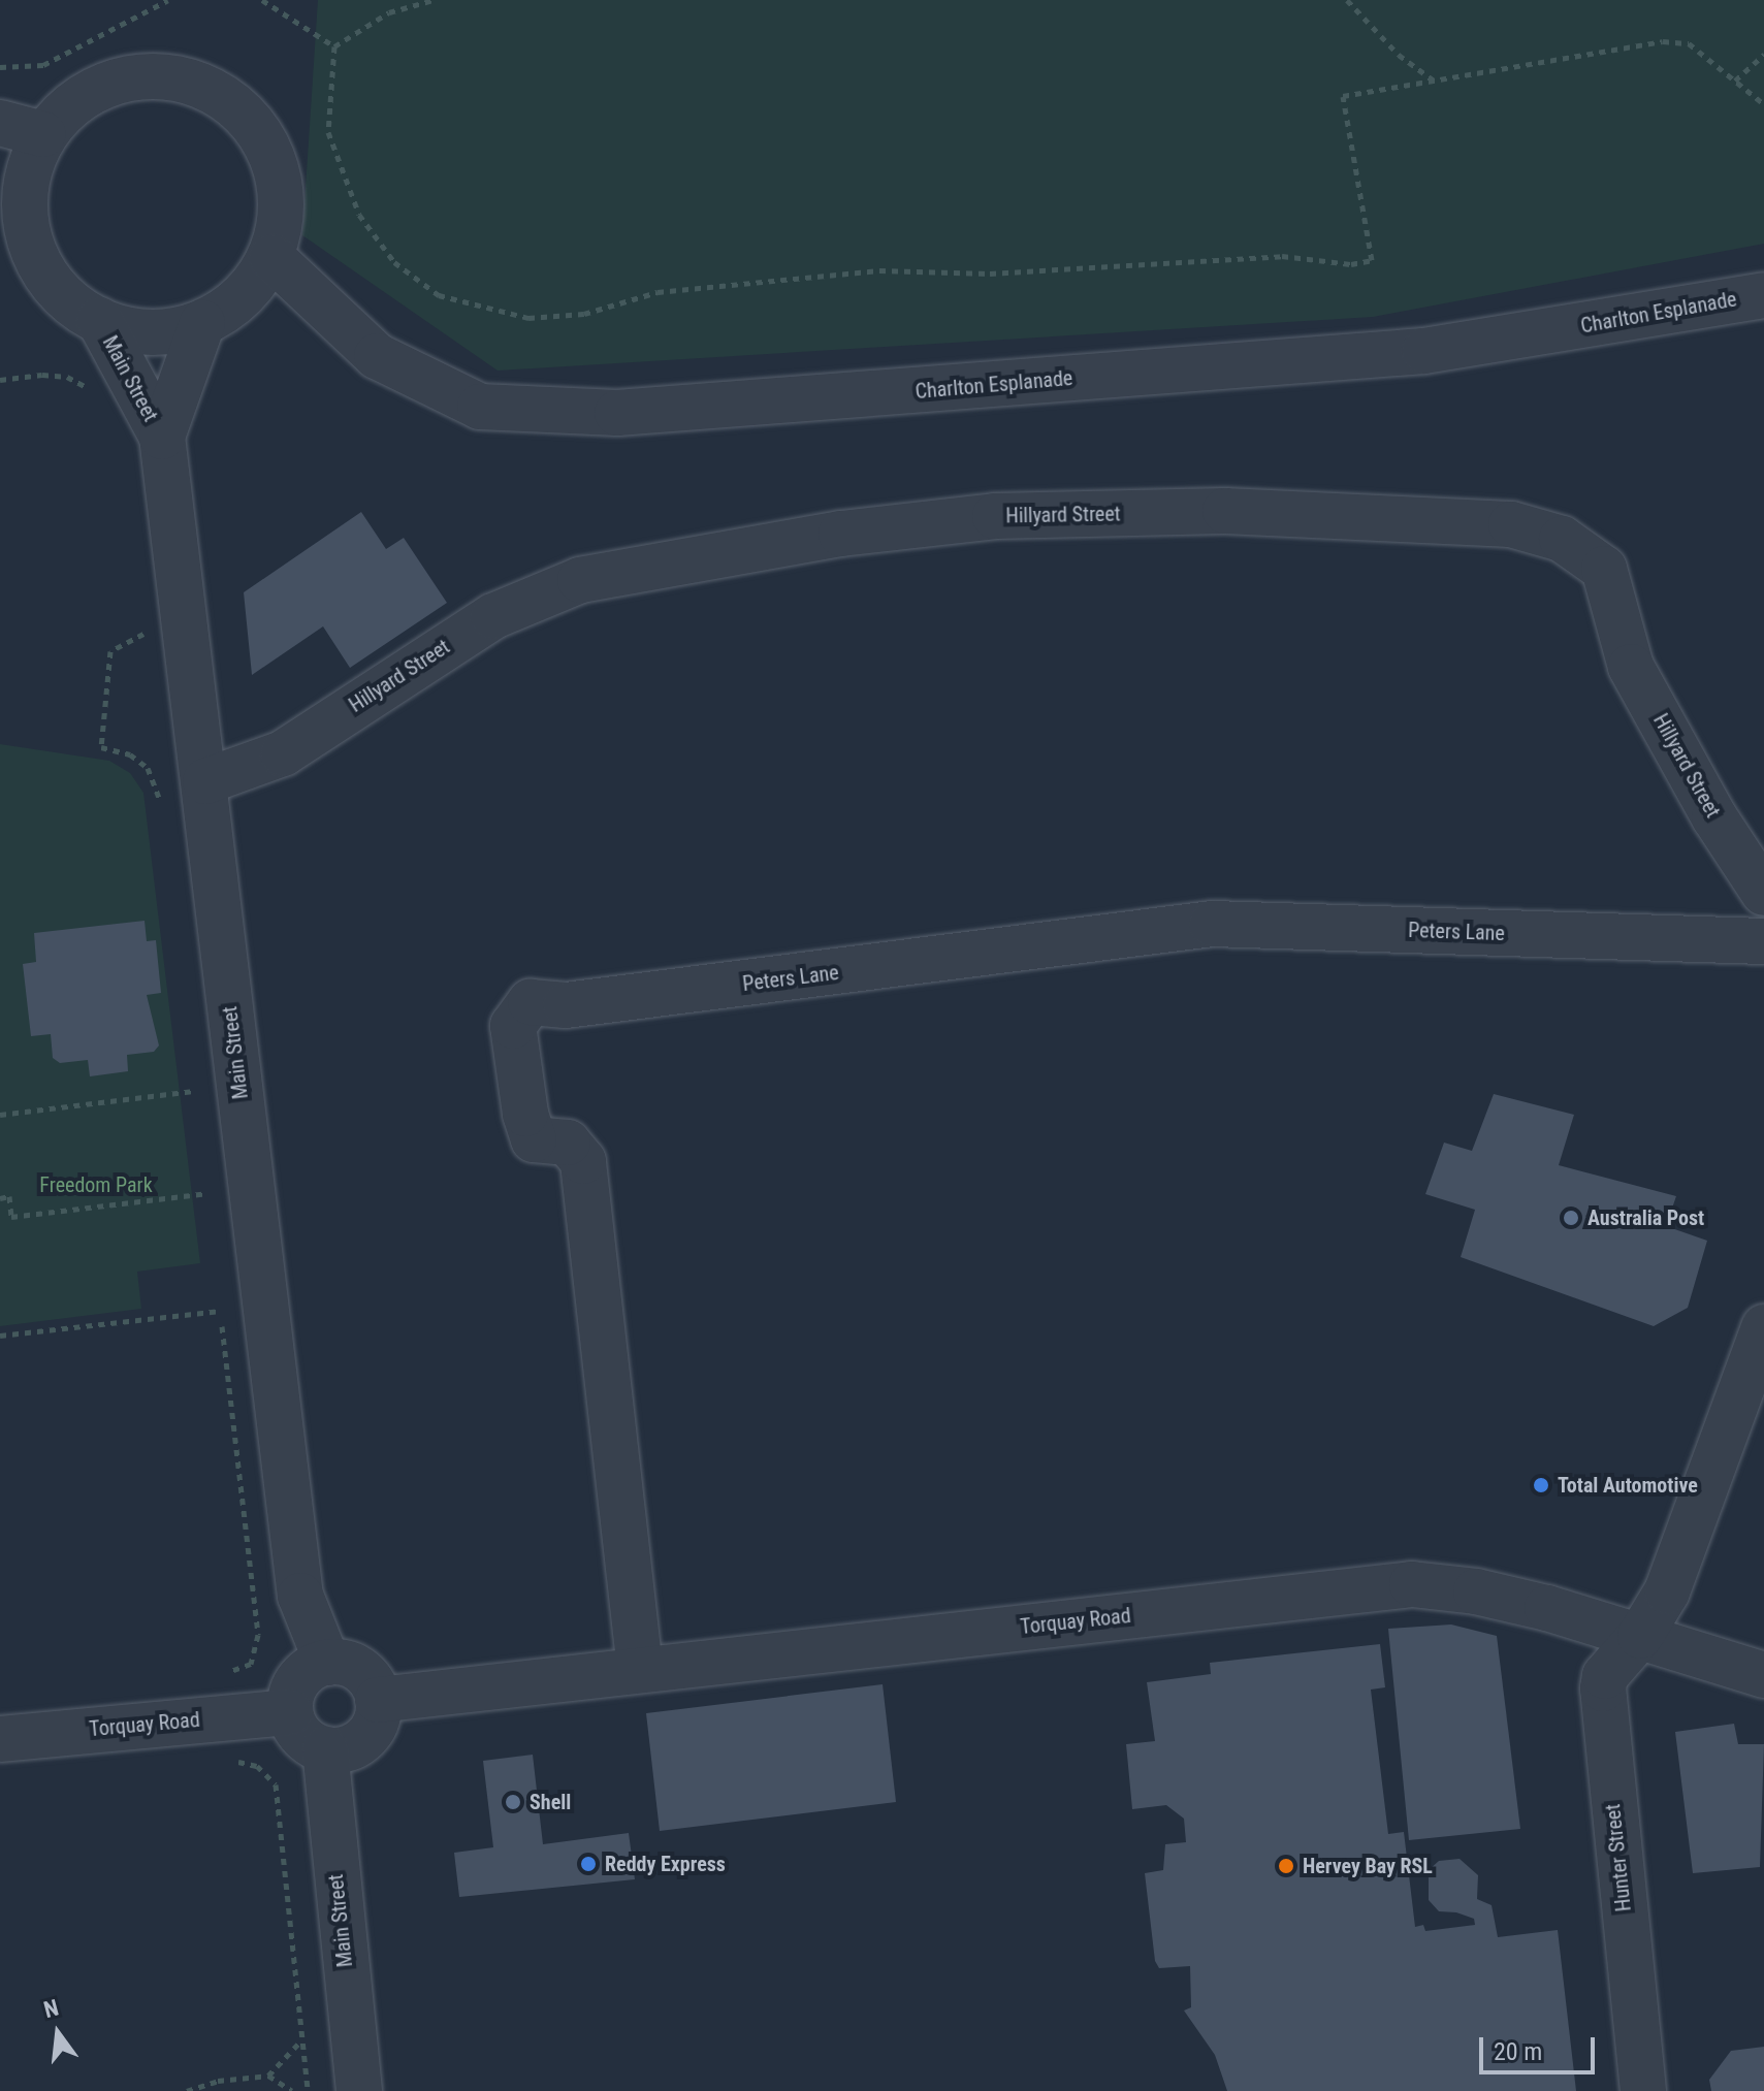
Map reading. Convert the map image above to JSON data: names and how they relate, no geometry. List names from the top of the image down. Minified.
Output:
{"streets":{"street":["Charlton Esplanade","Main Street","Hillyard Street","Peters Lane","Torquay Road","Hunter Street"]},"crossings":[["Charlton Esplanade","Main Street"],["Main Street","Hillyard Street"],["Main Street","Torquay Road"],["Peters Lane","Torquay Road"],["Torquay Road","Hunter Street"]],"parks":["Freedom Park"],"places":["Australia Post","Total Automotive","Shell","Reddy Express","Hervey Bay RSL"],"scale_bar":"20 m","north":"top"}
